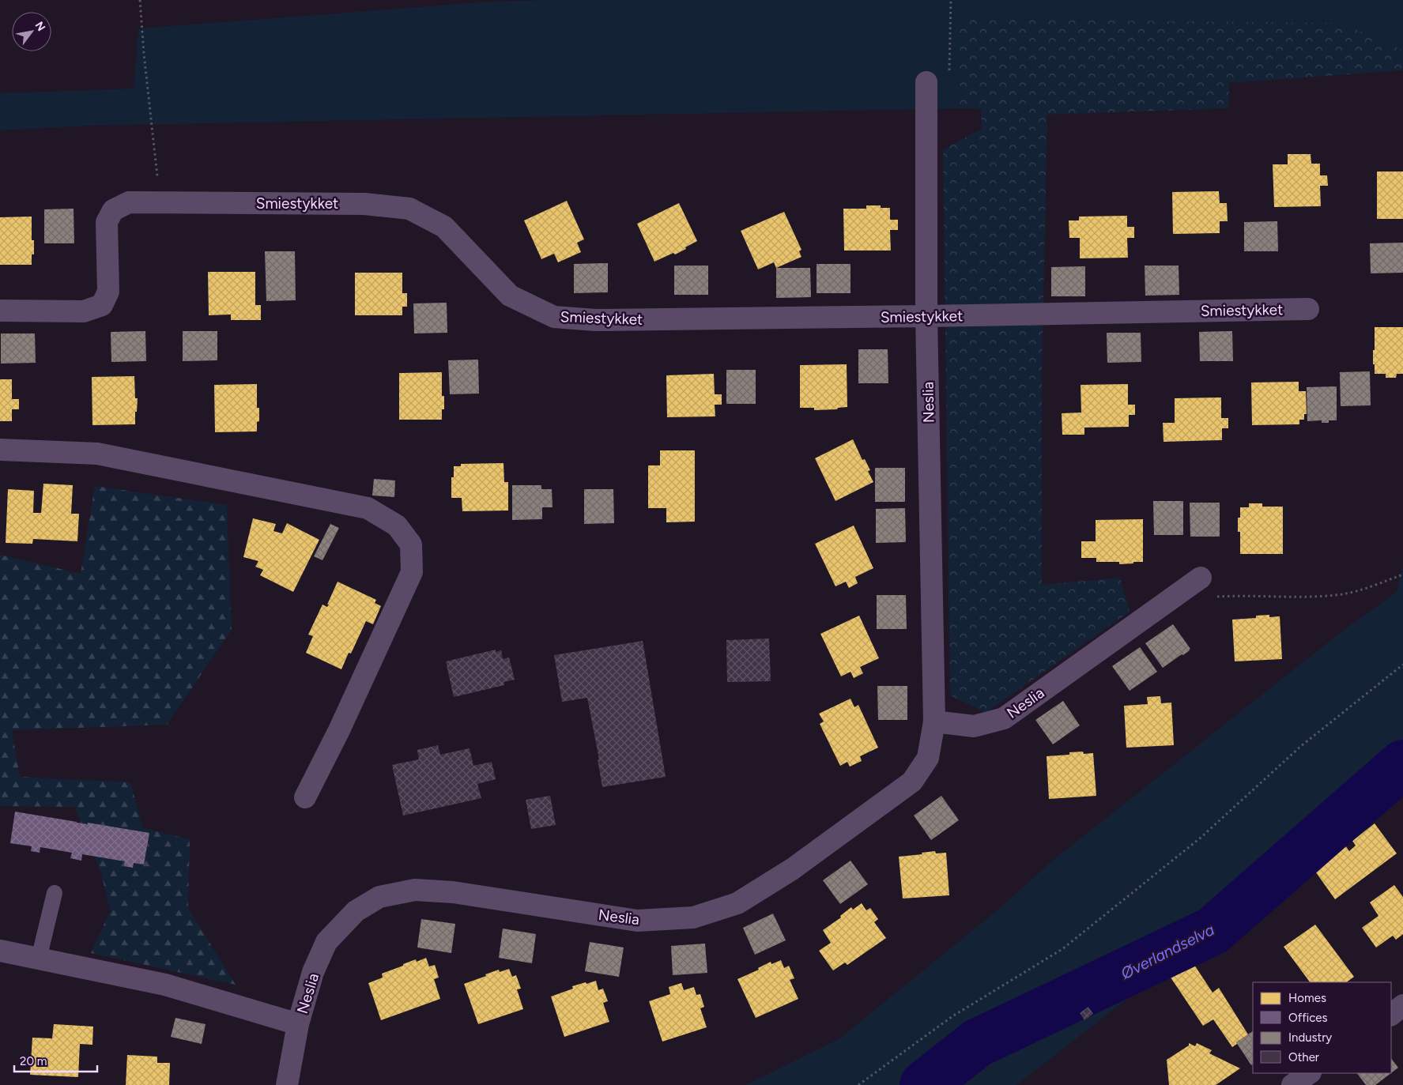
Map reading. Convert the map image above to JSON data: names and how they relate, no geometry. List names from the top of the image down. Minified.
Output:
{"streets":{"street":["Smiestykket","Neslia"]},"crossings":[["Smiestykket","Neslia"]],"water":["Øverlandselva"],"legend":["Homes","Offices","Industry","Other"],"scale_bar":"20 m","north":"top right"}
